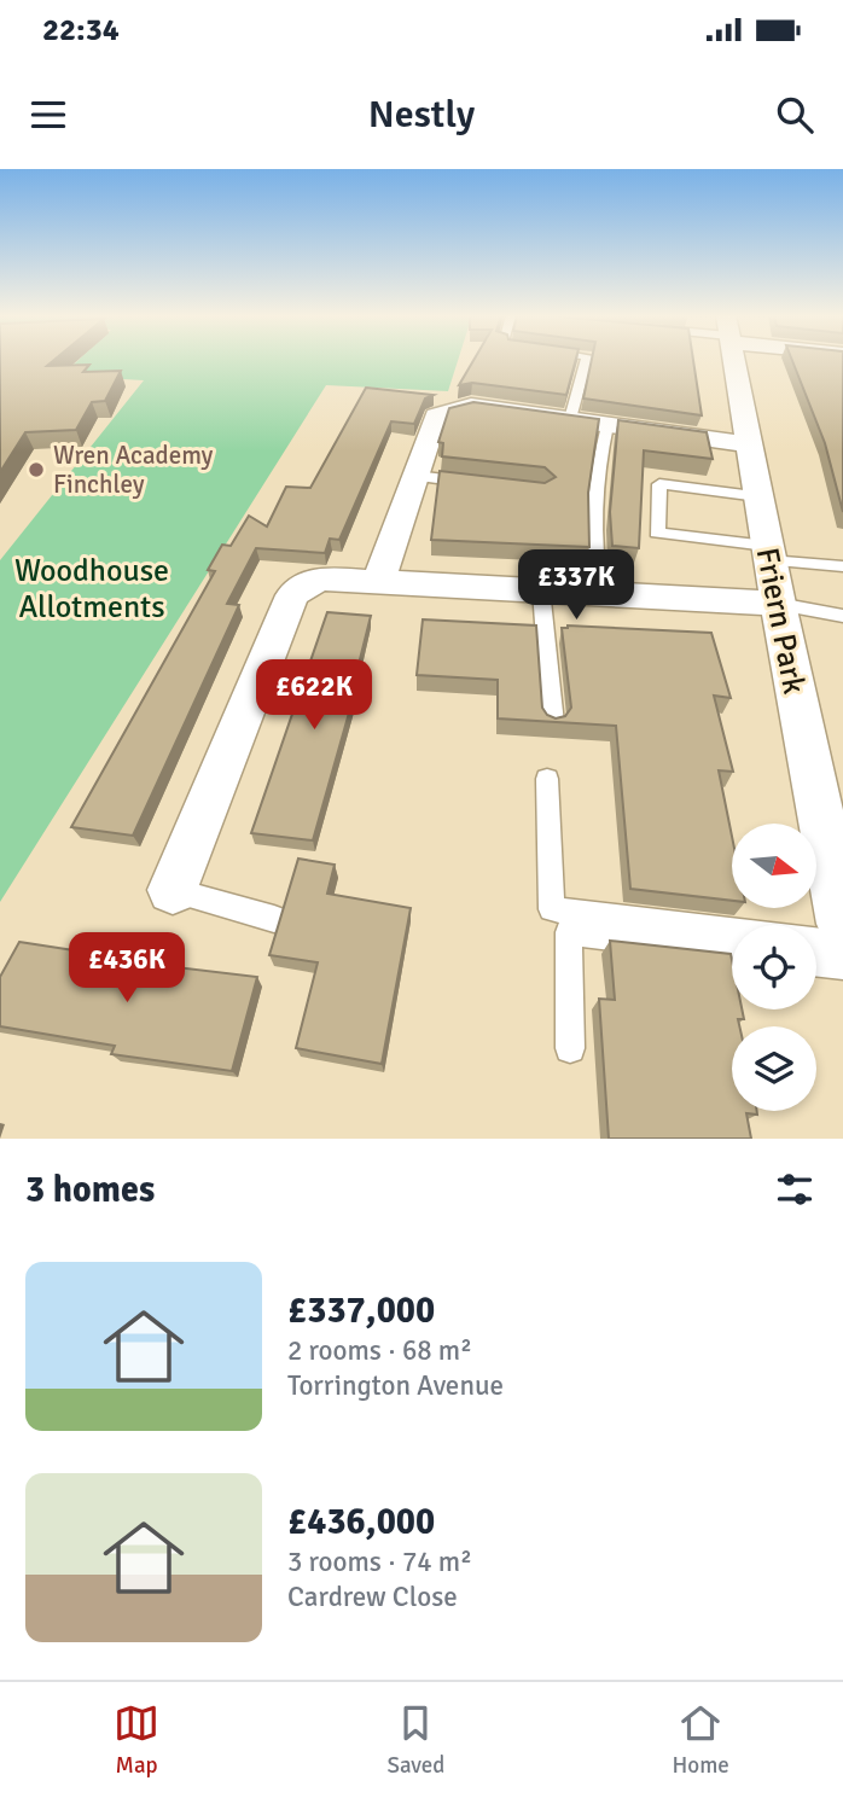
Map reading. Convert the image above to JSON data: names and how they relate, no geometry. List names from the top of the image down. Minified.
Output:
{"streets":{"street":["Friern Park"]},"parks":["Woodhouse Allotments"],"places":["Wren Academy Finchley"],"north":"right","page":{"status":"22:34","header":"Nestly","price":["£337K","£622K","£436K"],"heading":"3 homes","list":[{"name":"£337,000","note":"2 rooms · 68 m² · Torrington Avenue"},{"name":"£436,000","note":"3 rooms · 74 m² · Cardrew Close"}],"tabs":["Map","Saved","Home"]}}
